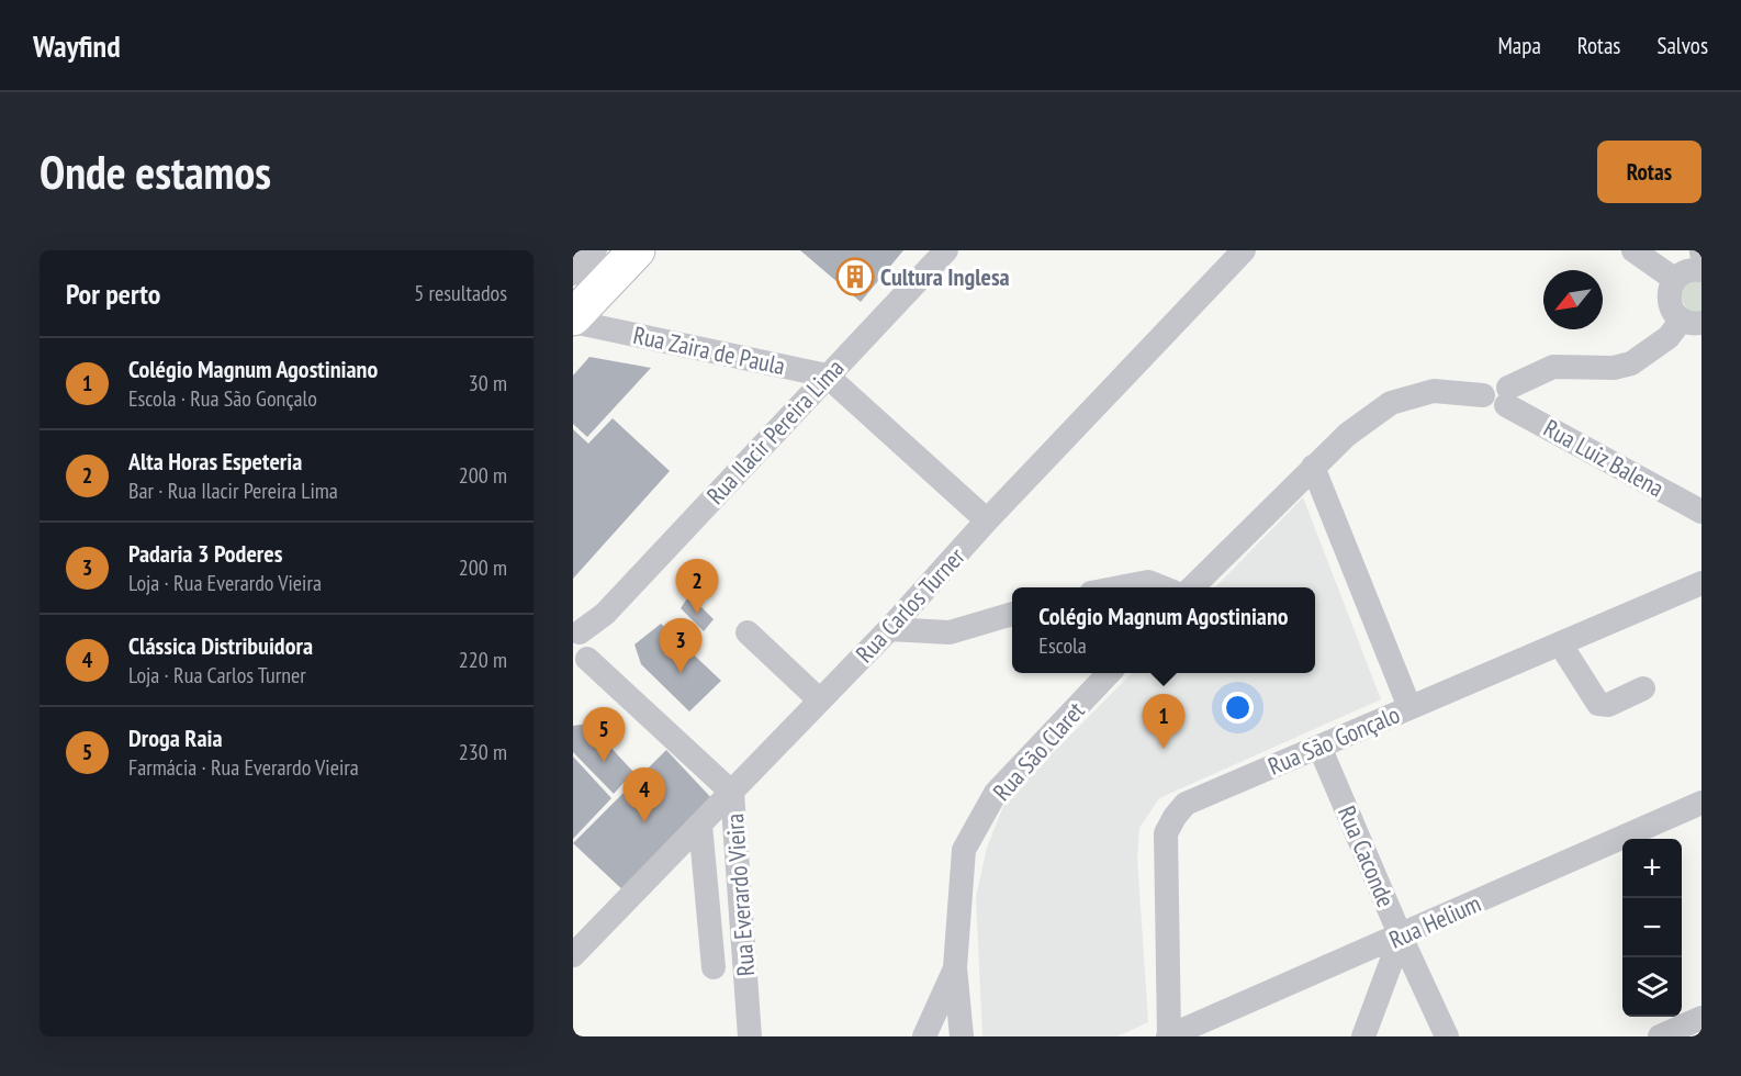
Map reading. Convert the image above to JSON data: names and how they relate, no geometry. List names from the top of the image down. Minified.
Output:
{"streets":{"street":["Rua Zaira de Paula","Rua Ilacir Pereira Lima","Rua Luiz Balena","Rua Carlos Turner","Rua São Gonçalo","Rua São Claret","Rua Caconde","Rua Everardo Vieira","Rua Helium"]},"crossings":[["Rua Zaira de Paula","Rua Ilacir Pereira Lima"],["Rua Ilacir Pereira Lima","Rua Everardo Vieira"],["Rua Carlos Turner","Rua Everardo Vieira"],["Rua São Gonçalo","Rua Caconde"],["Rua São Gonçalo","Rua Helium"],["Rua Caconde","Rua Helium"]],"places":{"building":["Cultura Inglesa"]},"north":"bottom left","page":{"header":"Wayfind","nav":["Mapa","Rotas","Salvos"],"buttons":"Rotas","title":"Onde estamos","heading":["Por perto","5 resultados"],"list":[{"mark":"1","name":"Colégio Magnum Agostiniano","note":"Escola · Rua São Gonçalo","value":"30 m"},{"mark":"2","name":"Alta Horas Espeteria","note":"Bar · Rua Ilacir Pereira Lima","value":"200 m"},{"mark":"3","name":"Padaria 3 Poderes","note":"Loja · Rua Everardo Vieira","value":"200 m"},{"mark":"4","name":"Clássica Distribuidora","note":"Loja · Rua Carlos Turner","value":"220 m"},{"mark":"5","name":"Droga Raia","note":"Farmácia · Rua Everardo Vieira","value":"230 m"}],"pins":["2","3","1","5","4"],"popup":["Colégio Magnum Agostiniano","Escola"],"map_buttons":["+","−"]}}
